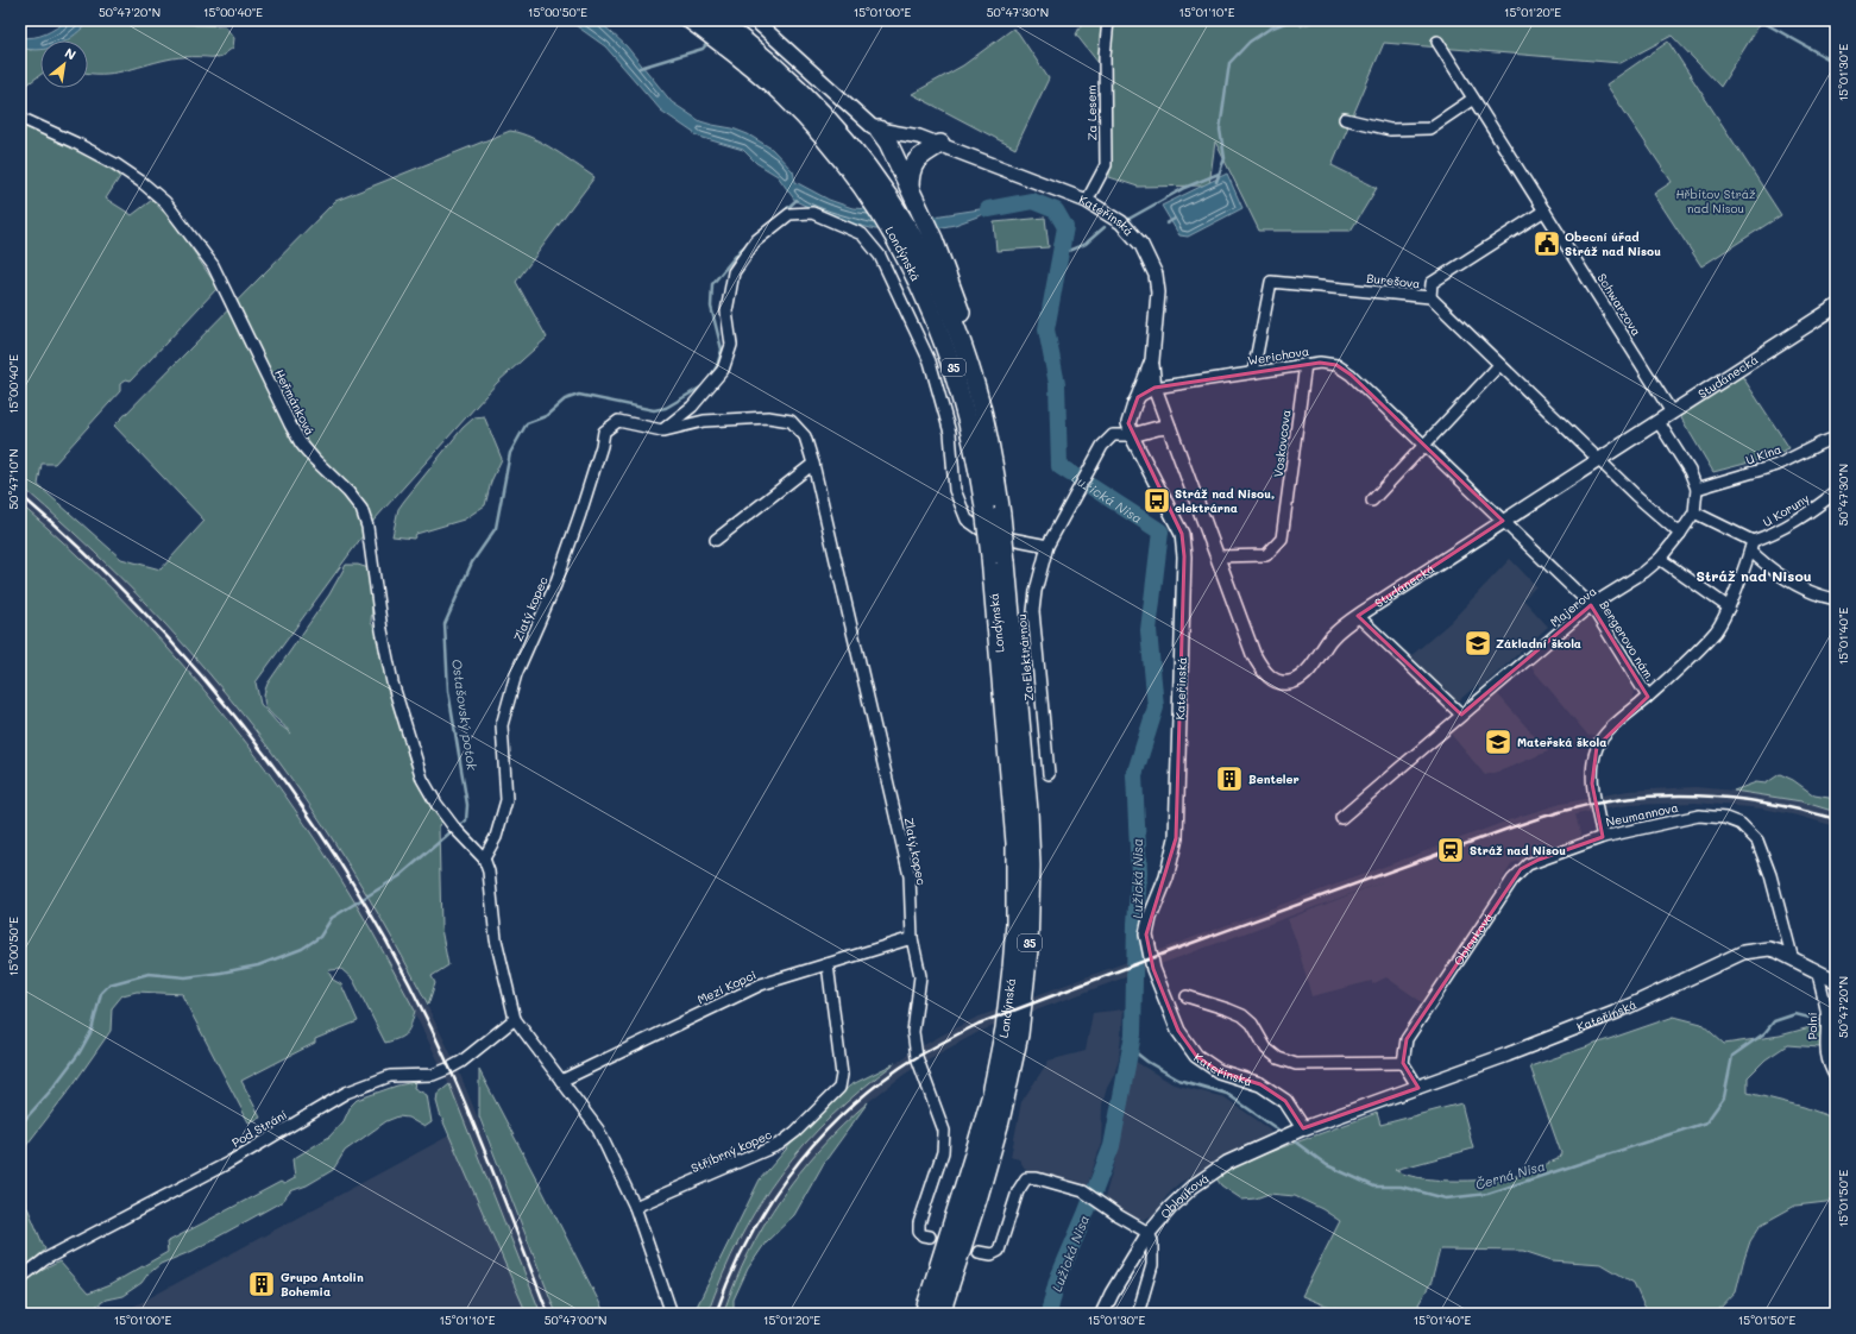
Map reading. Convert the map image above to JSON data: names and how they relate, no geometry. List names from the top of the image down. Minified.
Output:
{"streets":{"highway":["Londýnská","35"],"street":["Za Lesem","Kateřinská","Burešova","Schwarzova","Werichova","Studánecká","Heřmánková","Voskovcova","U Kina","U Koruny","Majerova","Zlatý kopec","Bergerovo nám.","Za Elektrárnou","Neumannova","Oblouková","Mezi Kopci","Polní","Pod Strání","Stříbrný kopec"]},"crossings":[["Za Lesem","Kateřinská"],["Kateřinská","Werichova"],["Kateřinská","Studánecká"],["Kateřinská","Za Elektrárnou"],["Kateřinská","Neumannova"],["Kateřinská","Oblouková"],["Kateřinská","Polní"],["Burešova","Werichova"],["Burešova","Studánecká"],["Schwarzova","Studánecká"],["Werichova","Studánecká"],["Werichova","Voskovcova"],["Werichova","Bergerovo nám."],["Studánecká","Voskovcova"],["Studánecká","Bergerovo nám."],["Heřmánková","Zlatý kopec"],["U Koruny","Neumannova"],["Majerova","Bergerovo nám."],["Zlatý kopec","Mezi Kopci"],["Bergerovo nám.","Neumannova"],["Neumannova","Oblouková"],["Mezi Kopci","Stříbrný kopec"]],"districts":["Stráž nad Nisou"],"water":["Lužická Nisa","Ostašovský potok","Černá Nisa"],"parks":["Hřbitov Stráž nad Nisou"],"places":{"public building":["Obecní úřad Stráž nad Nisou"],"bus stop":["Stráž nad Nisou, elektrárna"],"school or university":["Základní škola","Mateřská škola"],"building":["Benteler","Grupo Antolin Bohemia"],"station":["Stráž nad Nisou"]},"north":"top right","coordinates":["50°47'20\"N","15°00'40\"E","15°00'50\"E","15°01'00\"E","50°47'30\"N","15°01'10\"E","15°01'20\"E","15°01'30\"E","50°47'10\"N","15°01'40\"E","15°01'50\"E","50°47'00\"N"]}
